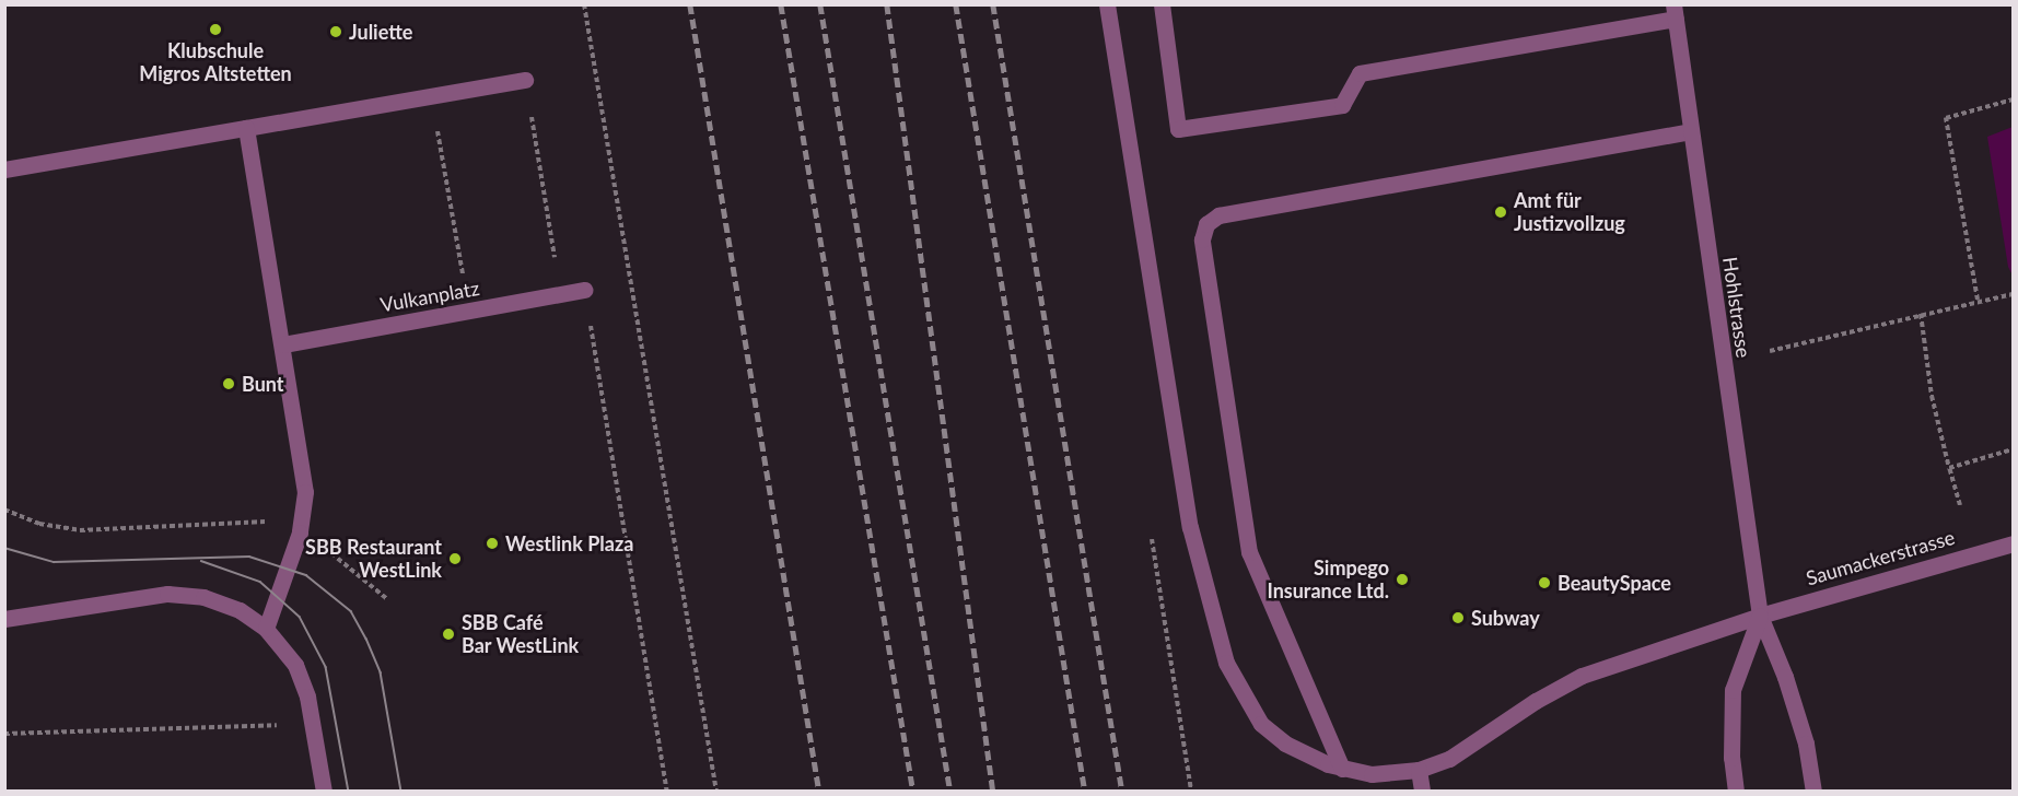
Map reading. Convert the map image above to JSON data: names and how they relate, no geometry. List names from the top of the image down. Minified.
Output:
{"streets":{"street":["Vulkanplatz","Hohlstrasse","Saumackerstrasse"]},"crossings":[["Hohlstrasse","Saumackerstrasse"]],"places":["Klubschule Migros Altstetten","Juliette","Amt für Justizvollzug","Bunt","Westlink Plaza","SBB Restaurant WestLink","Simpego Insurance Ltd.","BeautySpace","Subway","SBB Café Bar WestLink"]}
